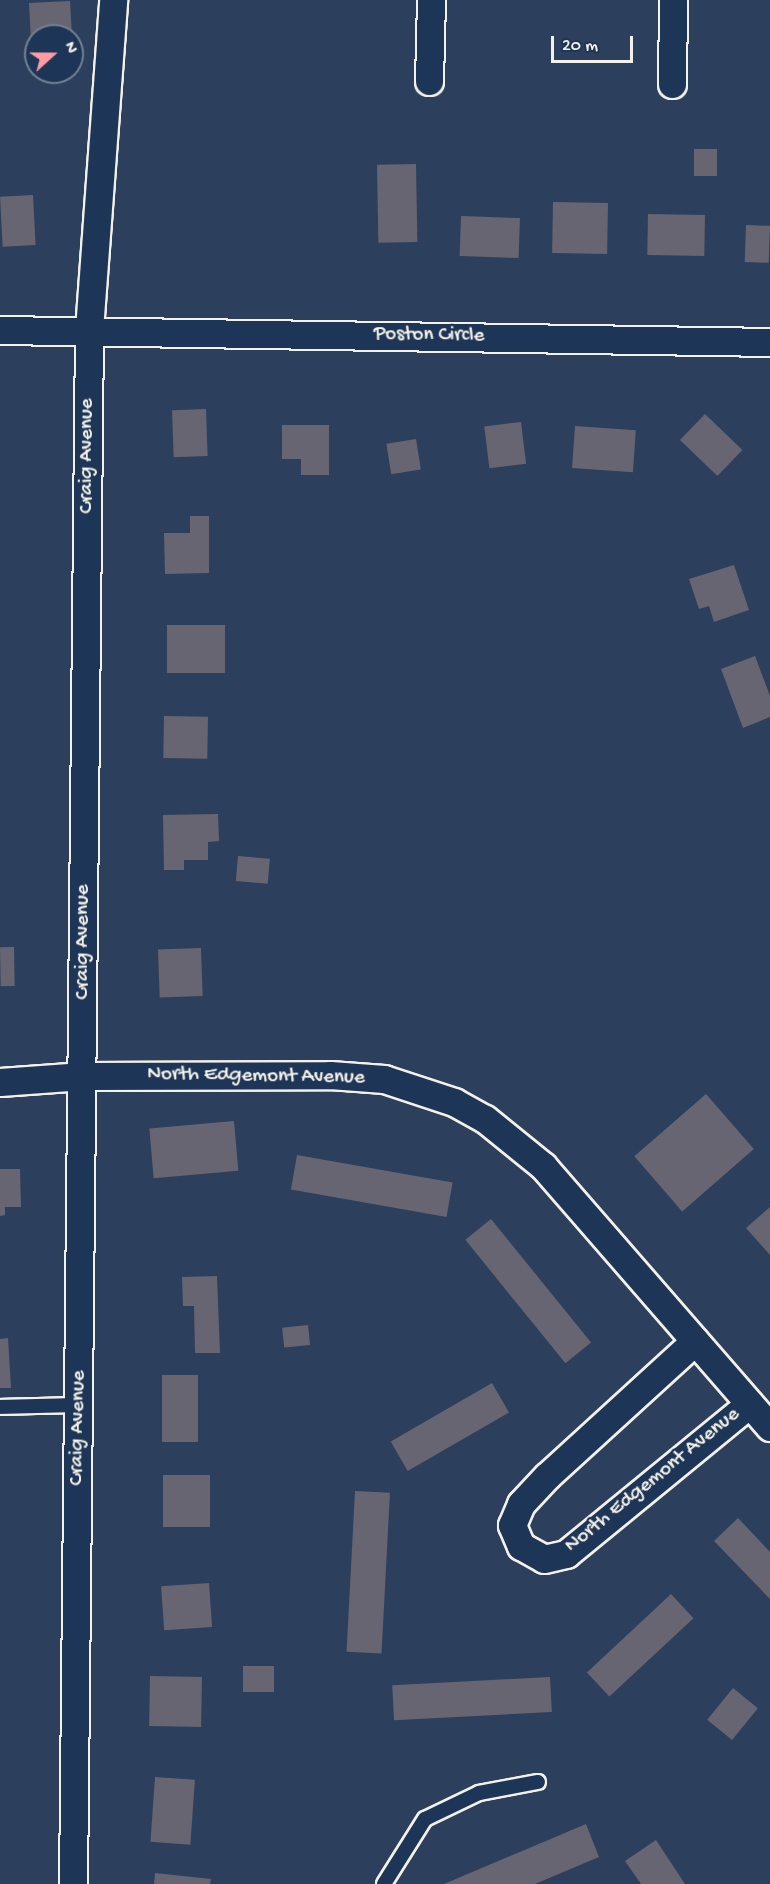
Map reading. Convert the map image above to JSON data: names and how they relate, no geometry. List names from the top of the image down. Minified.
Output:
{"streets":{"street":["Poston Circle","Craig Avenue","North Edgemont Avenue"]},"crossings":[["Poston Circle","Craig Avenue"],["Craig Avenue","North Edgemont Avenue"]],"scale_bar":"20 m","north":"right"}
